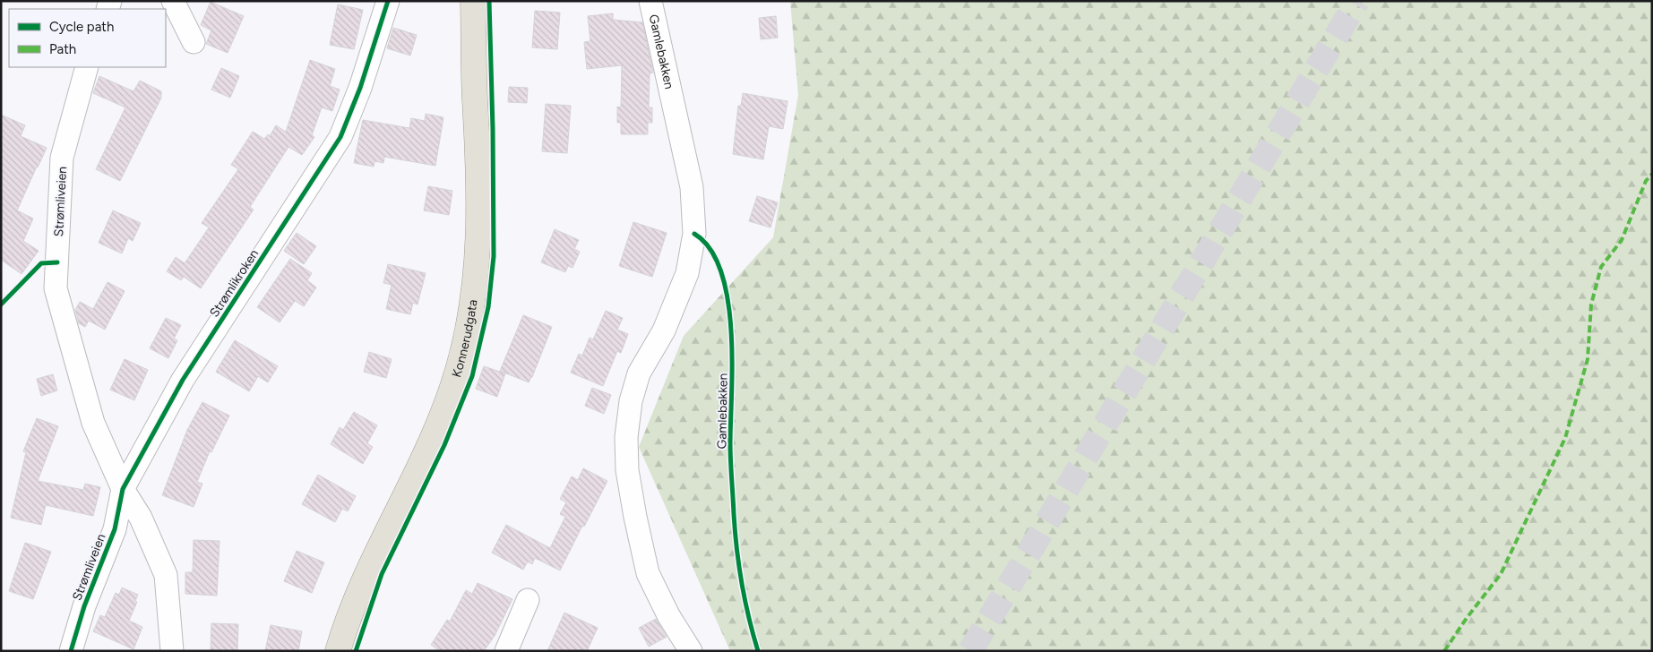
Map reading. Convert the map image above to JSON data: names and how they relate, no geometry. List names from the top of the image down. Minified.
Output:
{"streets":{"main road":["Konnerudgata"],"street":["Gamlebakken","Strømliveien","Strømlikroken"]},"crossings":[["Strømliveien","Strømlikroken"]],"legend":["Cycle path","Path"]}
